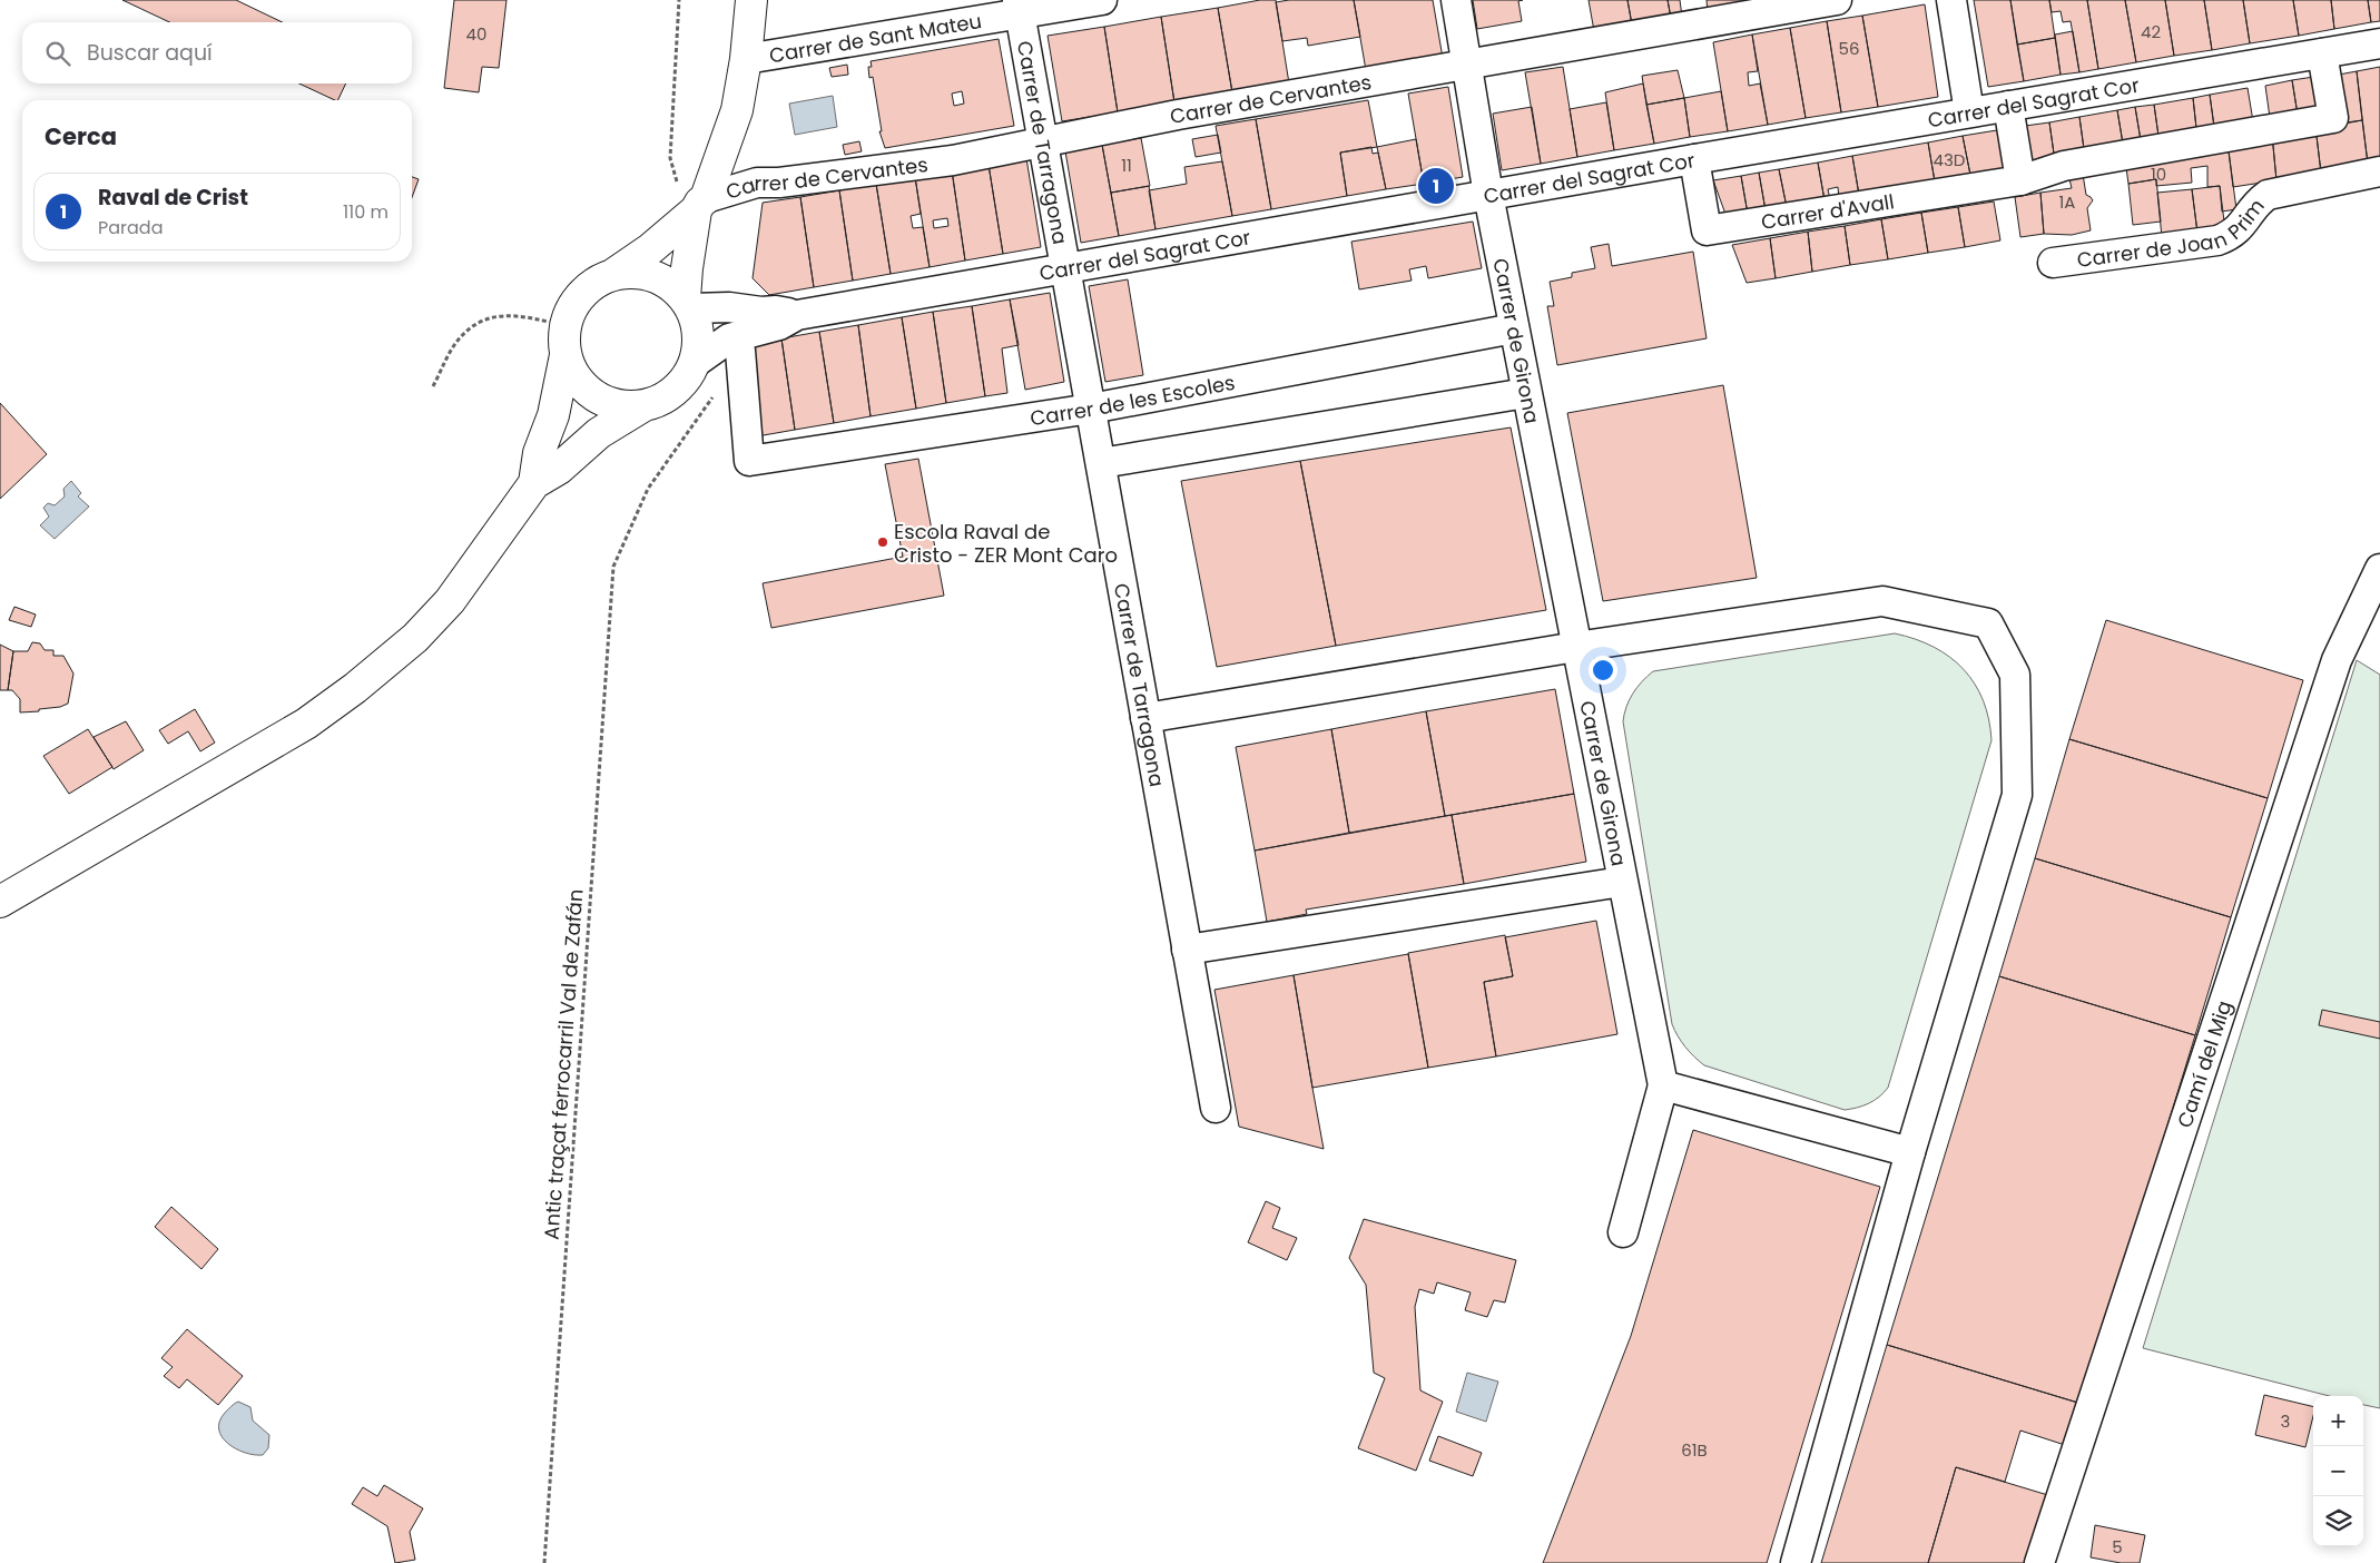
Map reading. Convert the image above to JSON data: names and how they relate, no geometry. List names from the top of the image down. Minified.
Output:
{"streets":{"street":["Carrer de Sant Mateu","Carrer de Cervantes","Carrer del Sagrat Cor","Carrer de Tarragona","Carrer d'Avall","Carrer de Joan Prim","Carrer de Girona","Carrer de les Escoles","Camí del Mig"],"path":["Antic traçat ferrocarril Val de Zafán"]},"crossings":[["Carrer de Sant Mateu","Carrer de Tarragona"],["Carrer de Cervantes","Carrer de Tarragona"],["Carrer de Cervantes","Carrer de Girona"],["Carrer del Sagrat Cor","Carrer de Tarragona"],["Carrer del Sagrat Cor","Carrer d'Avall"],["Carrer del Sagrat Cor","Carrer de Girona"],["Carrer de Tarragona","Carrer de les Escoles"],["Carrer de Girona","Carrer de les Escoles"]],"places":["Escola Raval de Cristo - ZER Mont Caro"],"house_numbers":["42","40","56","43D","11","10","1A","3","61B","5"],"page":{"search":"Buscar aquí","heading":"Cerca","pins":"1","list":[{"mark":"1","name":"Raval de Crist","note":"Parada","value":"110 m"}],"map_buttons":["+","−"]}}
